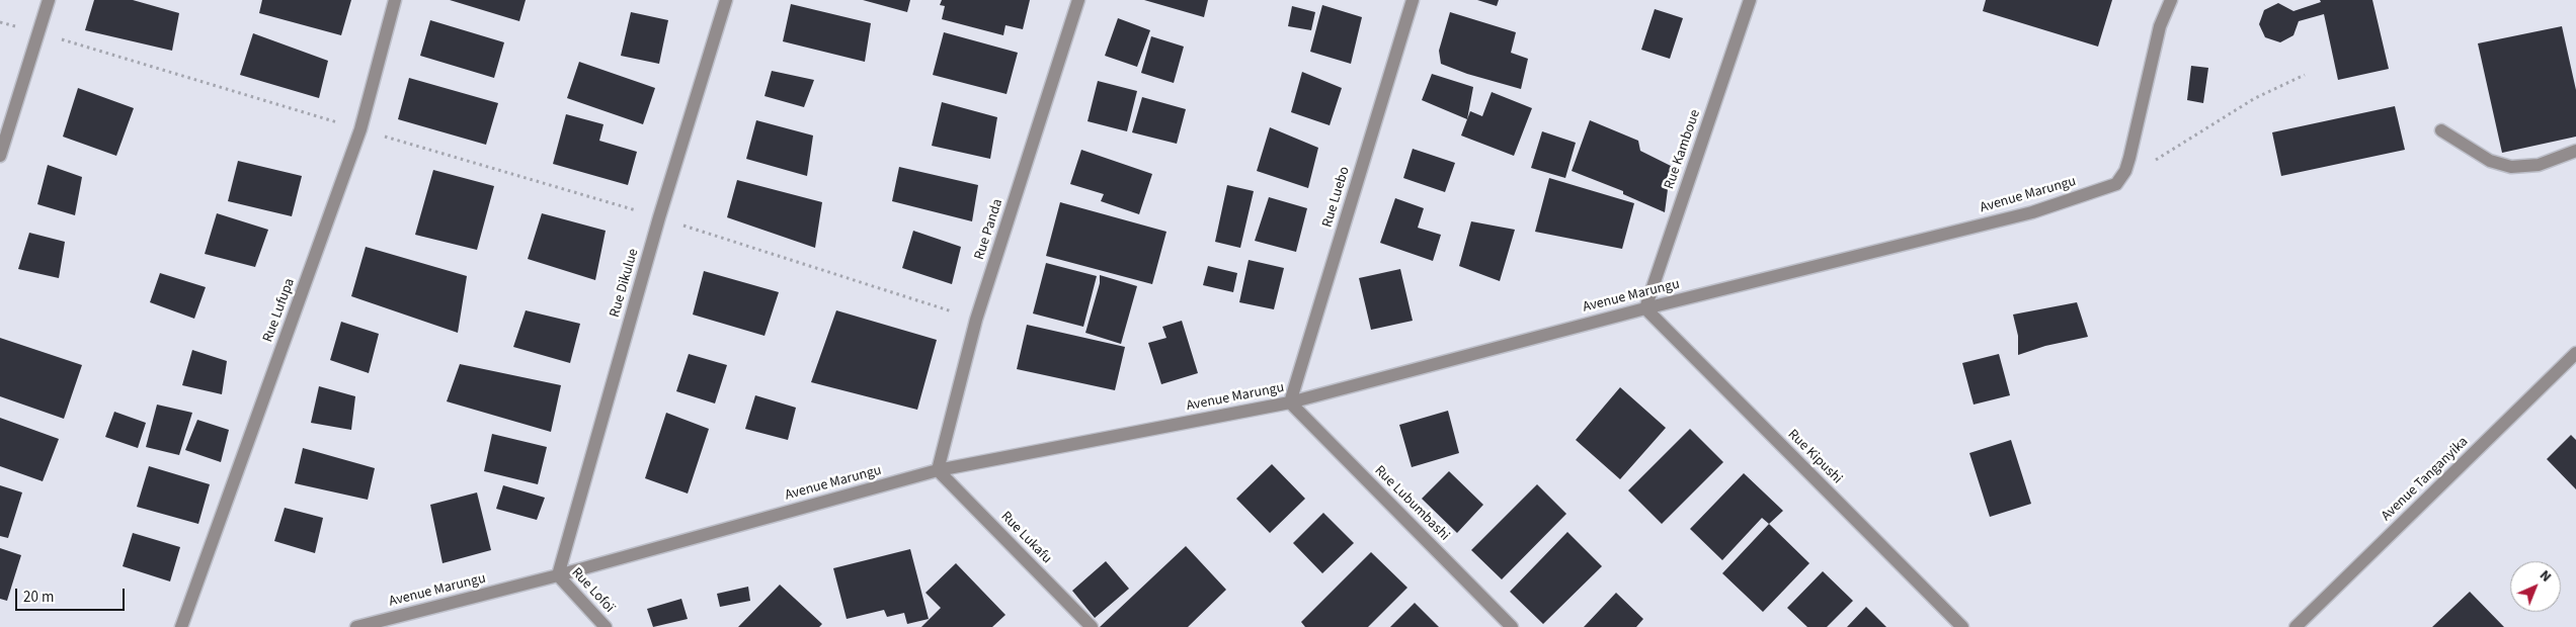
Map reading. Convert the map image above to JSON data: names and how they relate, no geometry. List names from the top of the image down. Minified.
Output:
{"streets":{"street":["Rue Kamboue","Avenue Marungu","Rue Luebo","Rue Panda","Rue Dikulue","Rue Lufupa","Rue Kipushi","Avenue Tanganyika","Rue Lubumbashi","Rue Lukafu","Rue Lofoï"]},"crossings":[["Rue Kamboue","Avenue Marungu"],["Rue Kamboue","Rue Kipushi"],["Avenue Marungu","Rue Luebo"],["Avenue Marungu","Rue Panda"],["Avenue Marungu","Rue Dikulue"],["Avenue Marungu","Rue Kipushi"],["Avenue Marungu","Rue Lubumbashi"],["Avenue Marungu","Rue Lukafu"],["Avenue Marungu","Rue Lofoï"],["Rue Luebo","Rue Lubumbashi"],["Rue Panda","Rue Lukafu"],["Rue Dikulue","Rue Lofoï"]],"scale_bar":"20 m","north":"top right"}
